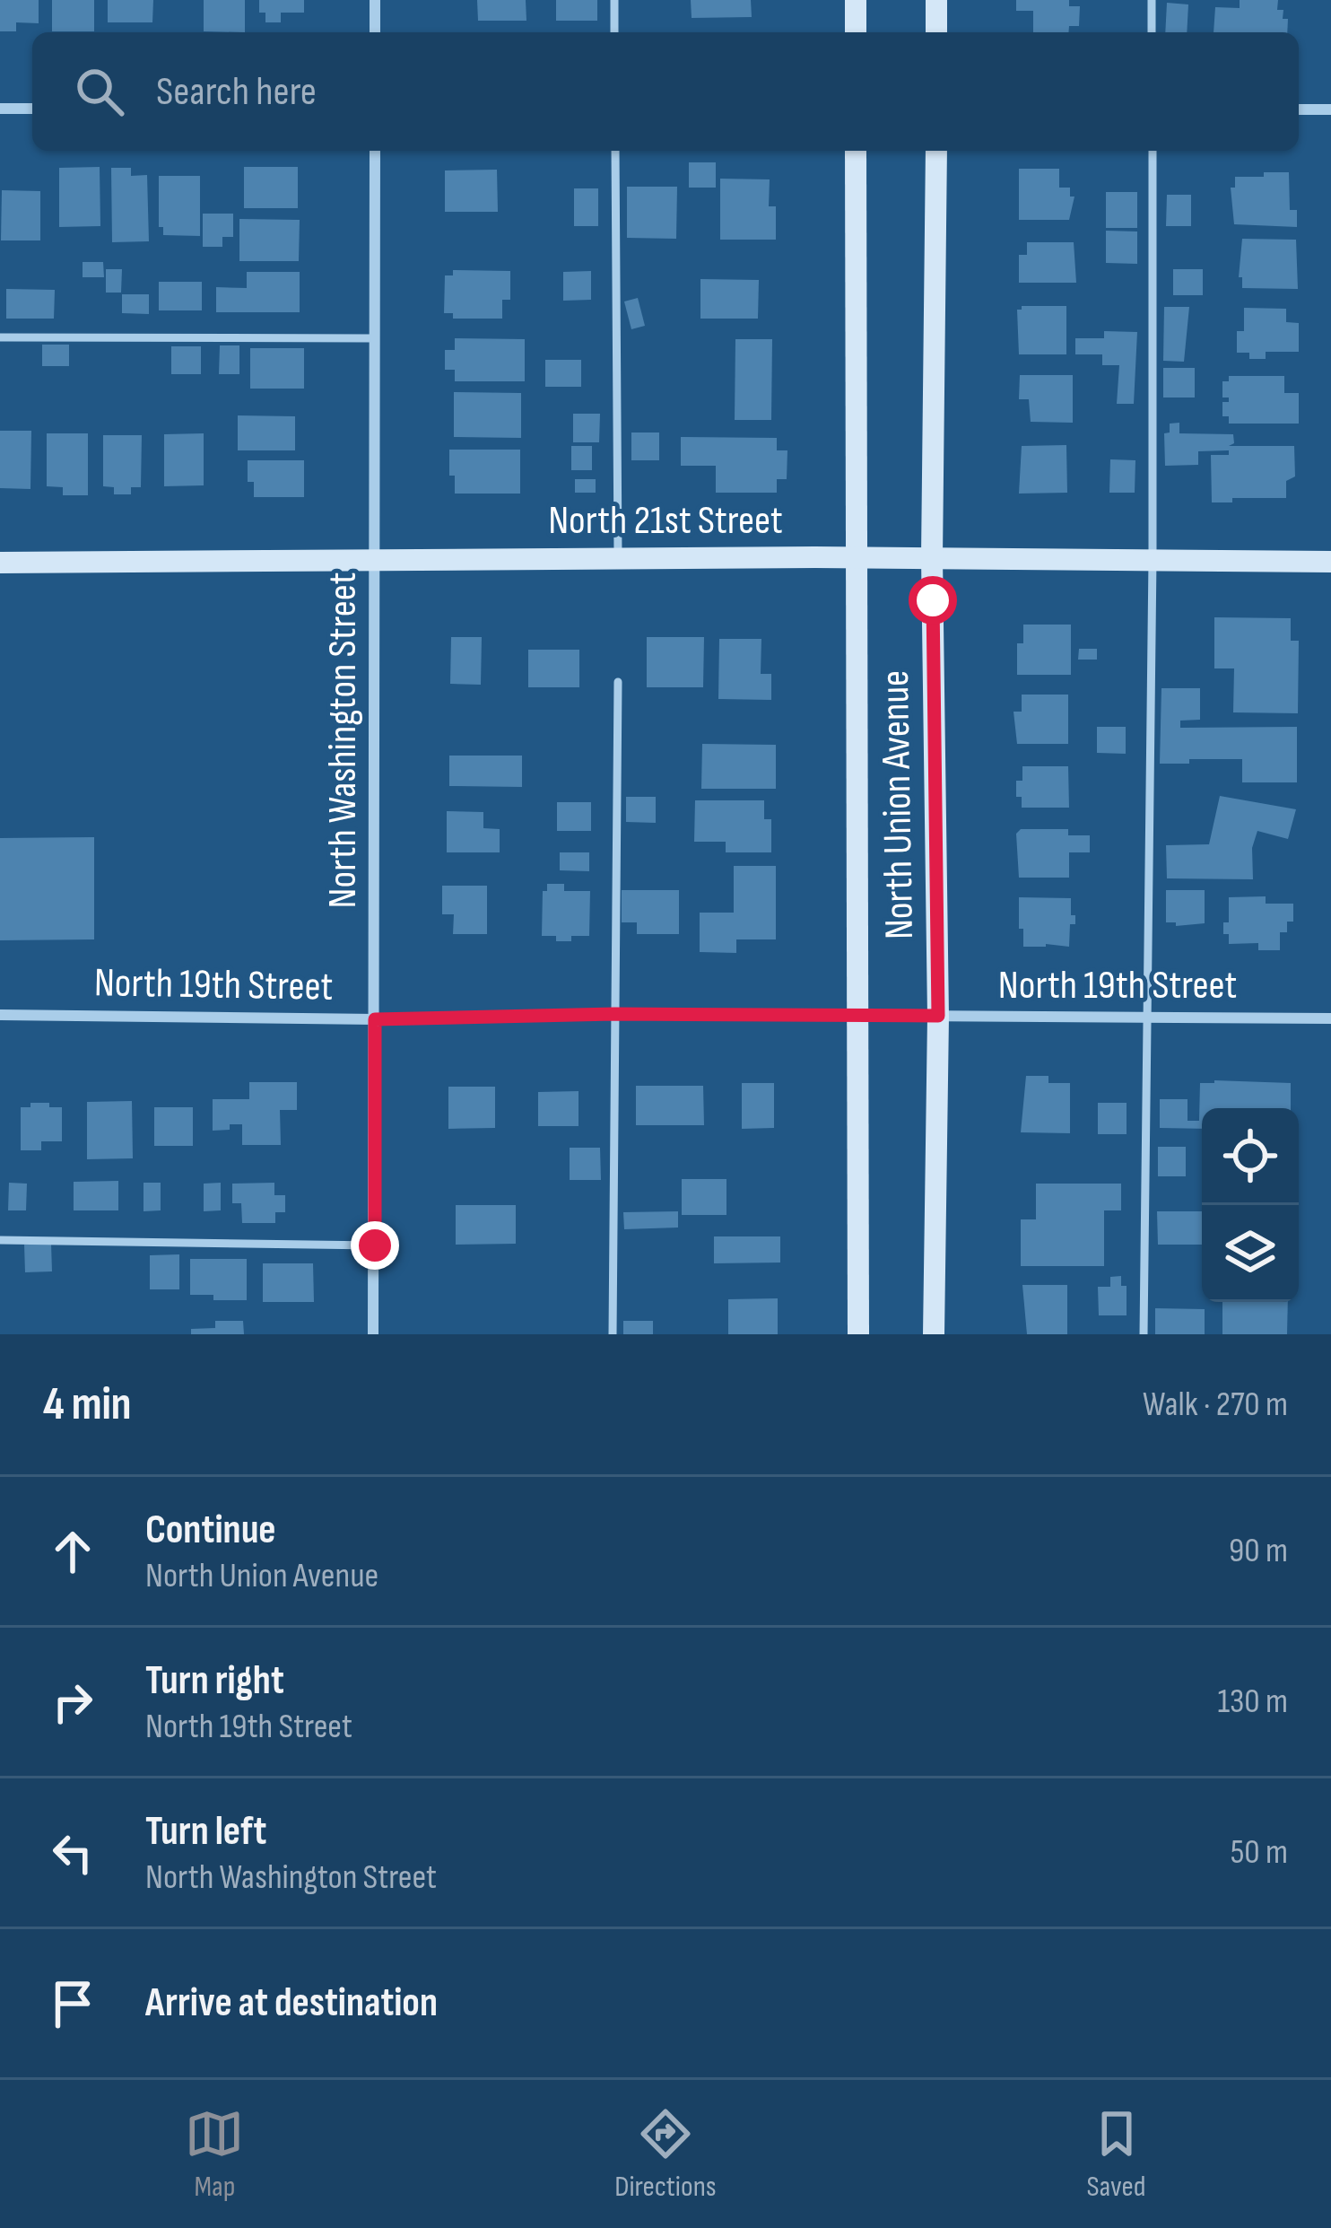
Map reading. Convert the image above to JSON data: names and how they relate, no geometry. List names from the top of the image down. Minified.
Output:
{"streets":{"street":["North 21st Street","North Washington Street","North Union Avenue","North 19th Street"]},"crossings":[["North 21st Street","North Washington Street"],["North 21st Street","North Union Avenue"],["North Washington Street","North 19th Street"],["North Union Avenue","North 19th Street"]],"page":{"search":"Search here","heading":["4 min","Walk · 270 m"],"list":[["Continue","North Union Avenue","90 m"],["Turn right","North 19th Street","130 m"],["Turn left","North Washington Street","50 m"],"Arrive at destination"],"nav":["Map","Directions","Saved"]}}
